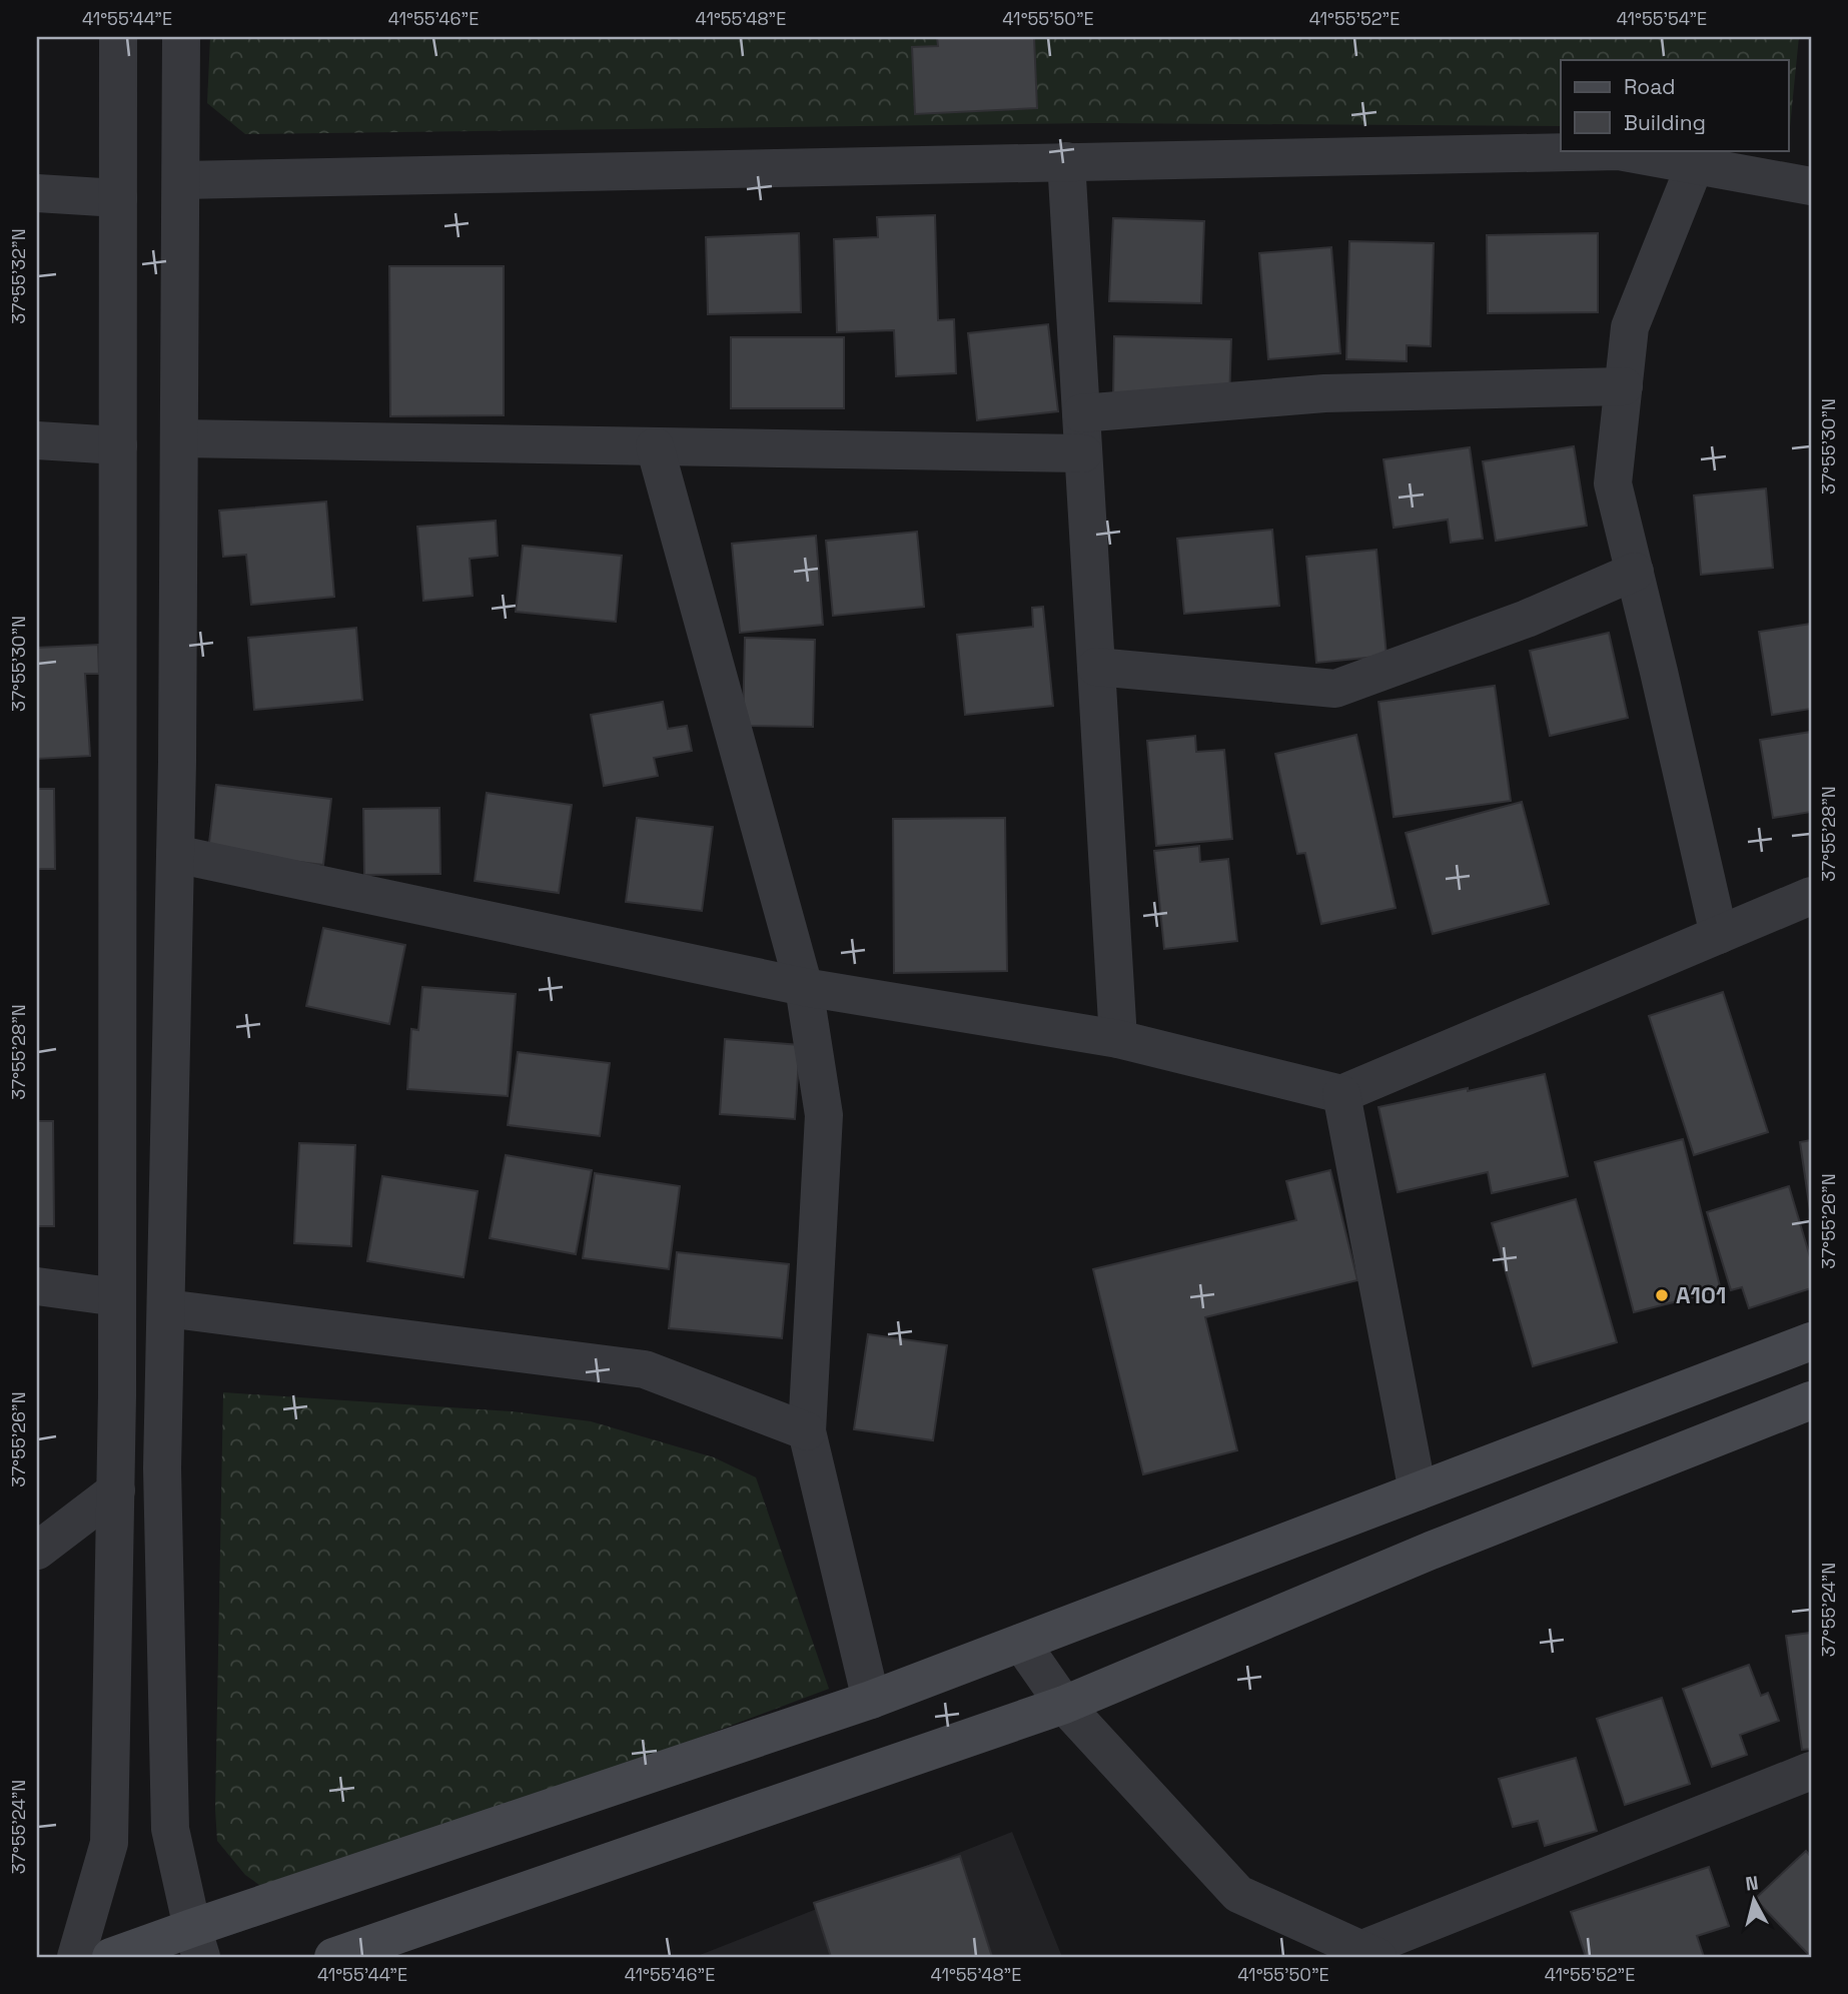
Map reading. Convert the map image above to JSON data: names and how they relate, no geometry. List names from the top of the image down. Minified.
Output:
{"places":["A101"],"legend":["Road","Building"],"north":"top","coordinates":["41°55'44\"E","41°55'46\"E","41°55'48\"E","41°55'50\"E","41°55'52\"E","41°55'54\"E","37°55'32\"N","37°55'30\"N","37°55'28\"N","37°55'26\"N","37°55'24\"N"]}
